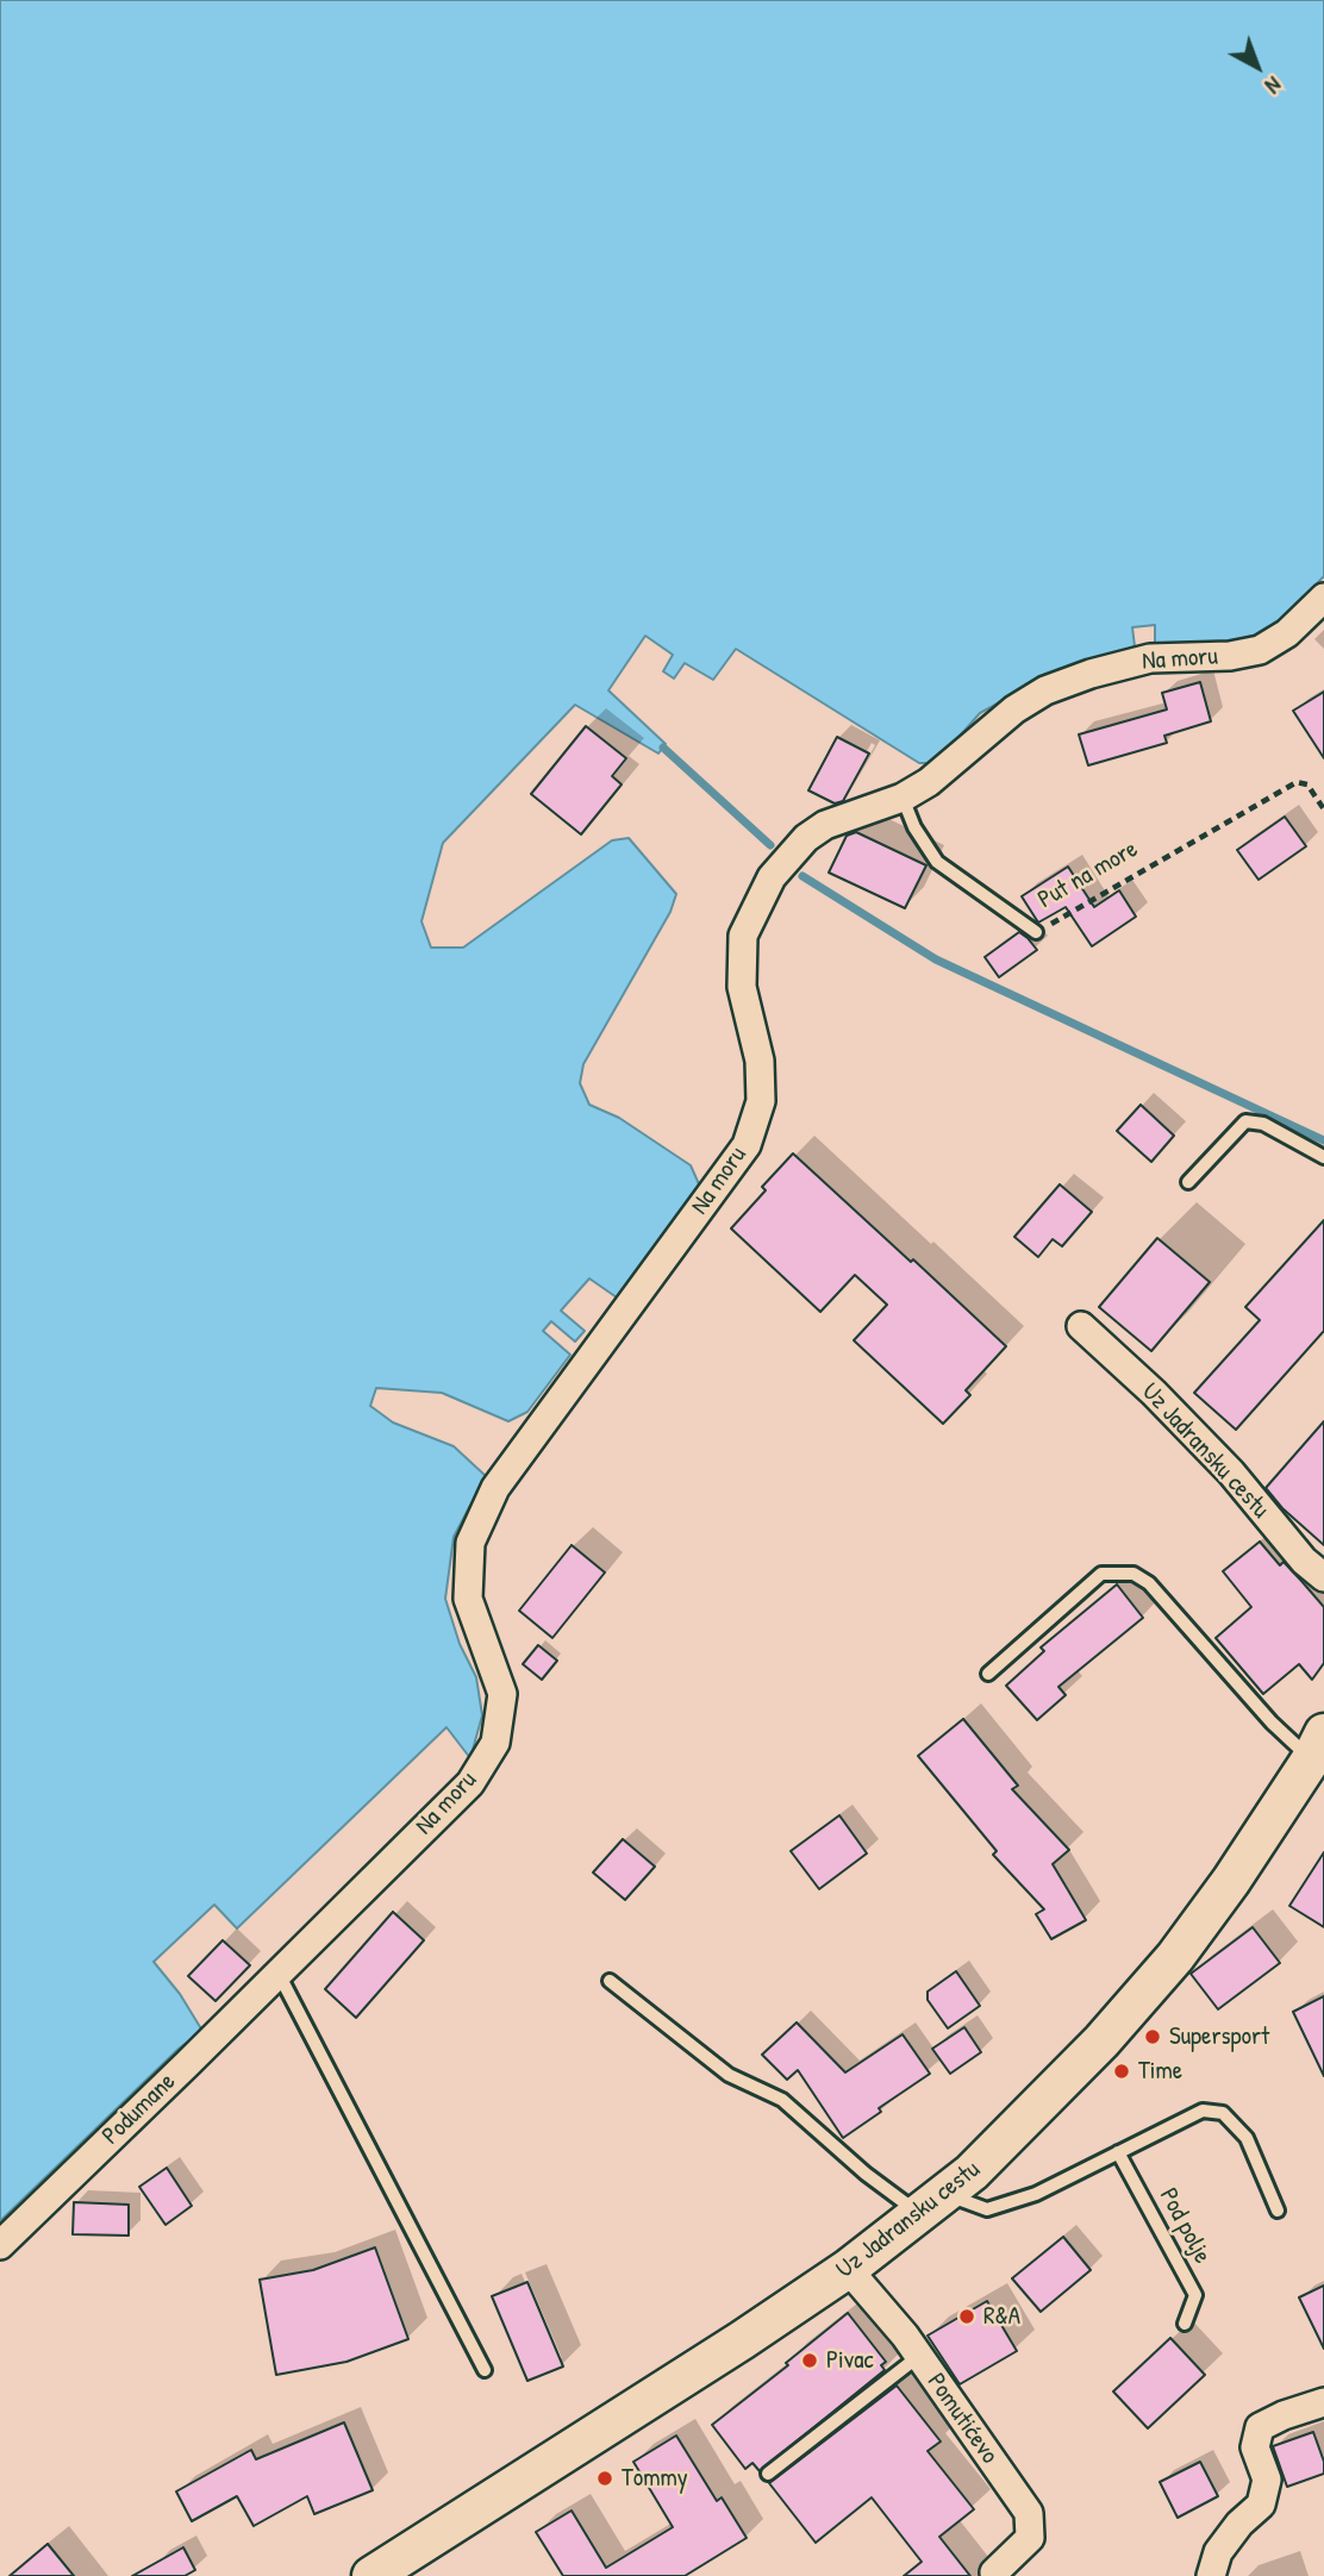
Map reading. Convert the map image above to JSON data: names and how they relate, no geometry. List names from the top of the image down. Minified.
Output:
{"streets":{"main road":["Uz Jadransku cestu"],"street":["Na moru","Podumane","Pomutićevo"],"lane":["Put na more","Pod polje"]},"crossings":[["Na moru","Put na more"],["Na moru","Podumane"],["Uz Jadransku cestu","Pomutićevo"]],"places":["Supersport","Time","R&A","Pivac","Tommy"],"north":"bottom right"}
